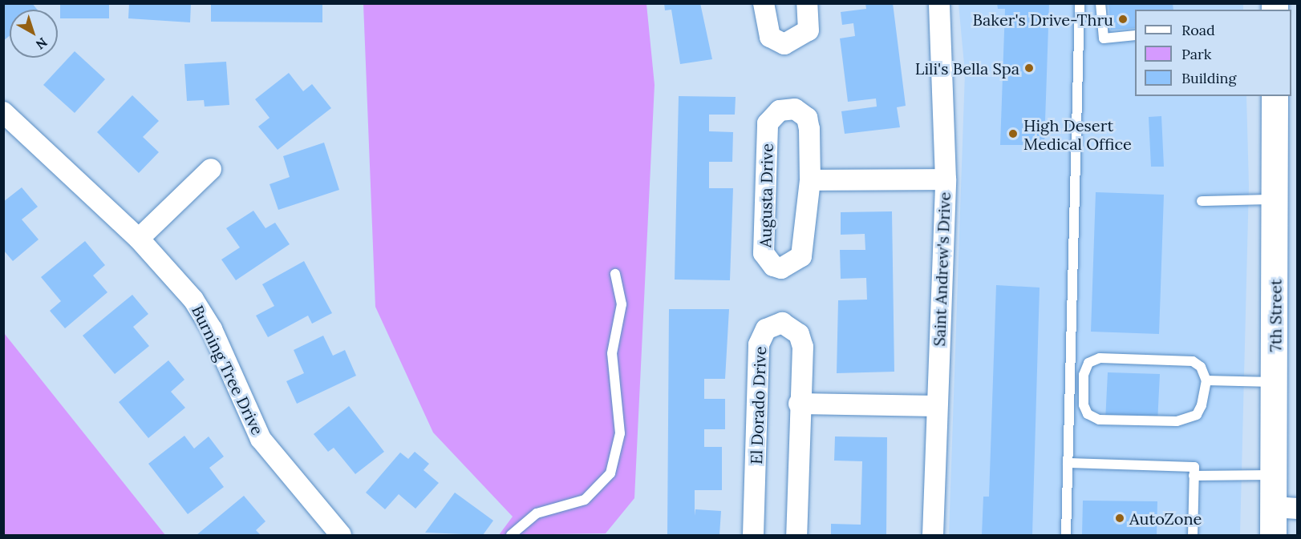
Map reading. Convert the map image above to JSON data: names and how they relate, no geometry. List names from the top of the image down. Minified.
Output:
{"streets":{"main road":["7th Street"],"street":["Augusta Drive","Saint Andrew's Drive","Burning Tree Drive","El Dorado Drive"]},"places":["Baker's Drive-Thru","Lili's Bella Spa","High Desert Medical Office","AutoZone"],"legend":["Road","Park","Building"],"north":"bottom right"}
